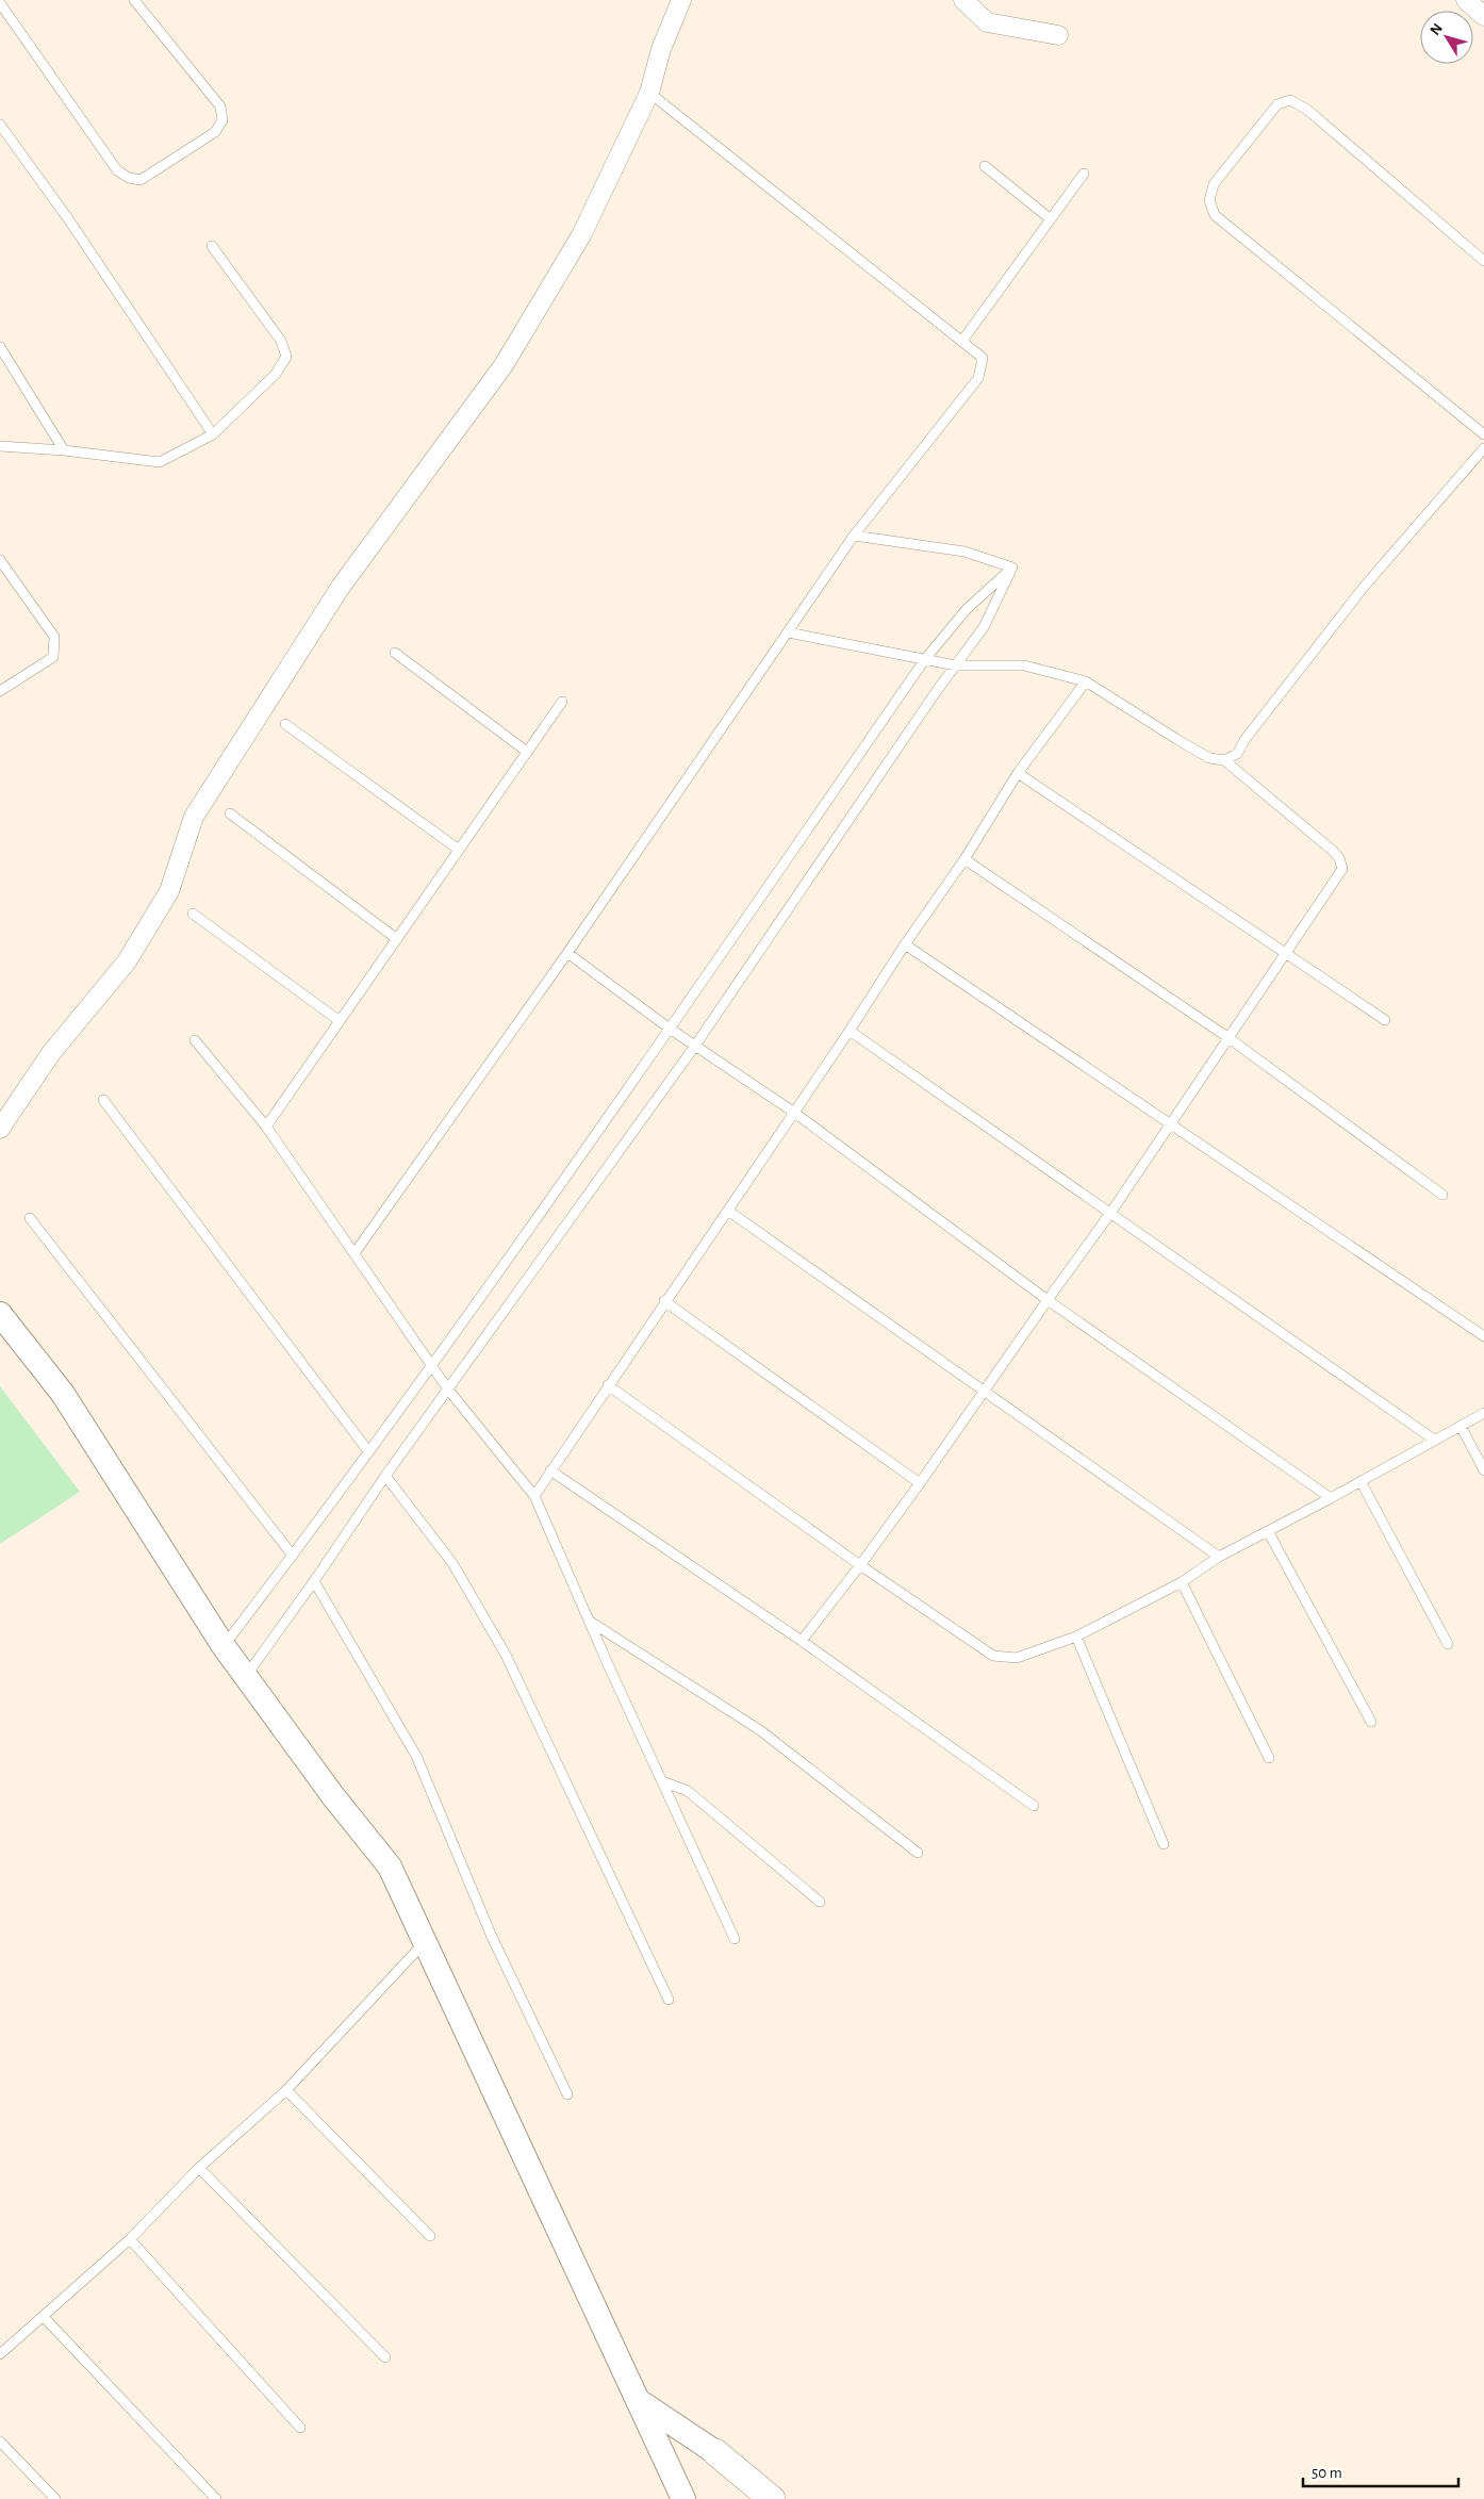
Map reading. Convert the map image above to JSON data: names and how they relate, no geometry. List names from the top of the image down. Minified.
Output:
{"scale_bar":"50 m","north":"top left"}
